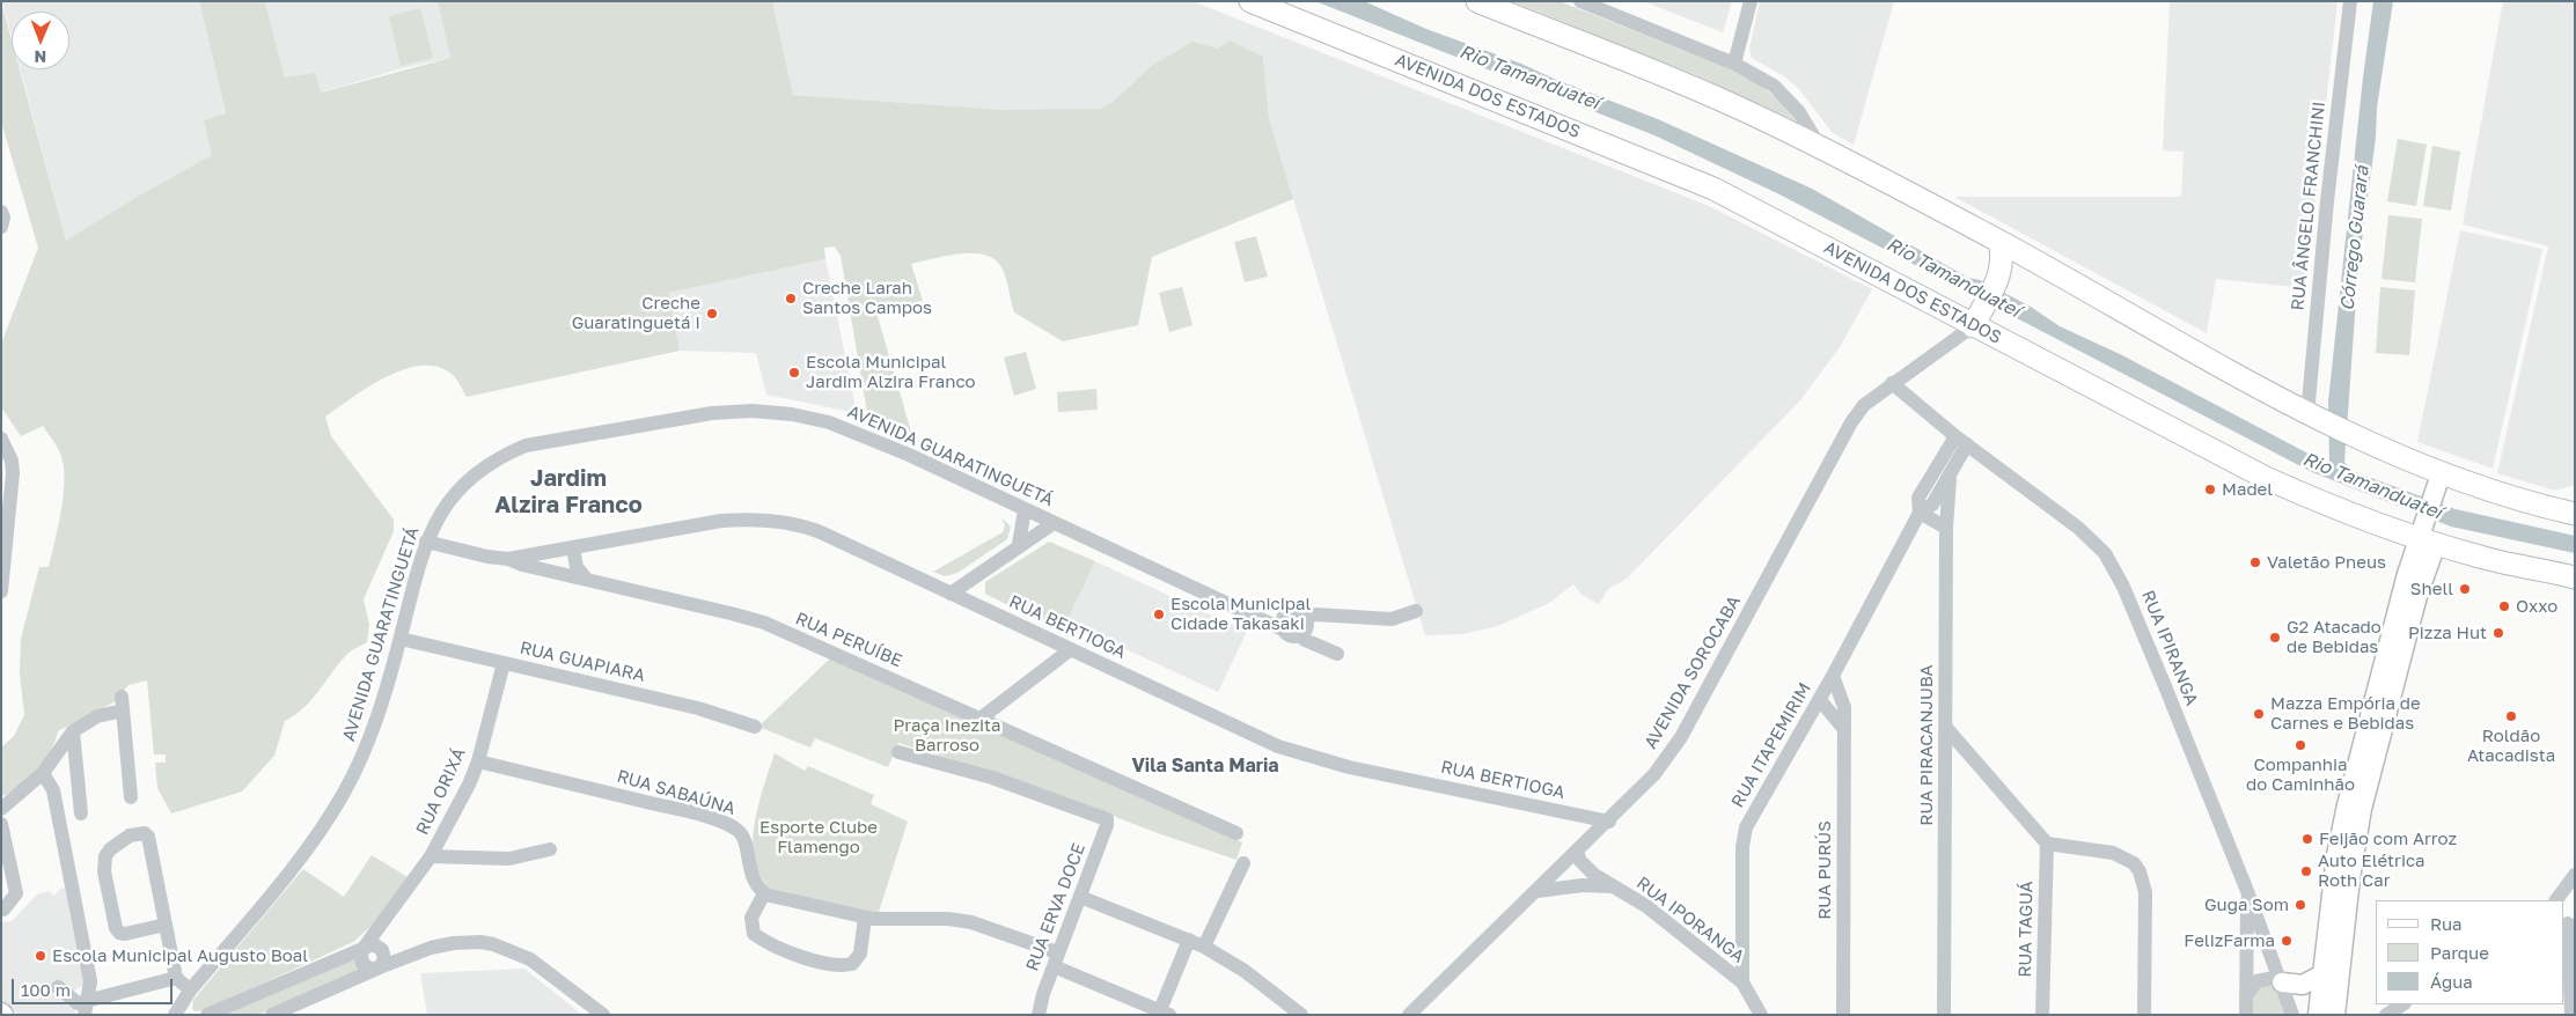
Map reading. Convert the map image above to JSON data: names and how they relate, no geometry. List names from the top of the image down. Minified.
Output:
{"streets":{"highway":["AVENIDA DOS ESTADOS"],"street":["RUA ÂNGELO FRANCHINI","AVENIDA GUARATINGUETÁ","RUA BERTIOGA","RUA PERUÍBE","RUA IPIRANGA","RUA GUAPIARA","AVENIDA SOROCABA","RUA ITAPEMIRIM","RUA PIRACANJUBA","RUA ORIXÁ","RUA SABAÚNA","RUA PURÚS","RUA ERVA DOCE","RUA IPORANGA","RUA TAGUÁ"]},"crossings":[["AVENIDA DOS ESTADOS","AVENIDA SOROCABA"],["AVENIDA GUARATINGUETÁ","RUA PERUÍBE"],["AVENIDA GUARATINGUETÁ","RUA GUAPIARA"],["RUA BERTIOGA","RUA PERUÍBE"],["RUA BERTIOGA","AVENIDA SOROCABA"],["RUA IPIRANGA","AVENIDA SOROCABA"],["RUA IPIRANGA","RUA ITAPEMIRIM"],["RUA GUAPIARA","RUA ORIXÁ"],["AVENIDA SOROCABA","RUA IPORANGA"],["RUA ITAPEMIRIM","RUA PIRACANJUBA"],["RUA ITAPEMIRIM","RUA PURÚS"],["RUA ITAPEMIRIM","RUA IPORANGA"],["RUA ORIXÁ","RUA SABAÚNA"]],"districts":["Jardim Alzira Franco","Vila Santa Maria"],"water":["Rio Tamanduateí","Córrego Guarará"],"parks":["Praça Inezita Barroso","Esporte Clube Flamengo"],"places":["Creche Larah Santos Campos","Creche Guaratinguetá I","Escola Municipal Jardim Alzira Franco","Madel","Valetão Pneus","Shell","Oxxo","Escola Municipal Cidade Takasaki","Pizza Hut","G2 Atacado de Bebidas","Mazza Empória de Carnes e Bebidas","Roldão Atacadista","Companhia do Caminhão","Feijão com Arroz","Auto Elétrica Roth Car","Guga Som","FelizFarma","Escola Municipal Augusto Boal"],"legend":["Rua","Parque","Água"],"scale_bar":"100 m","north":"bottom"}
